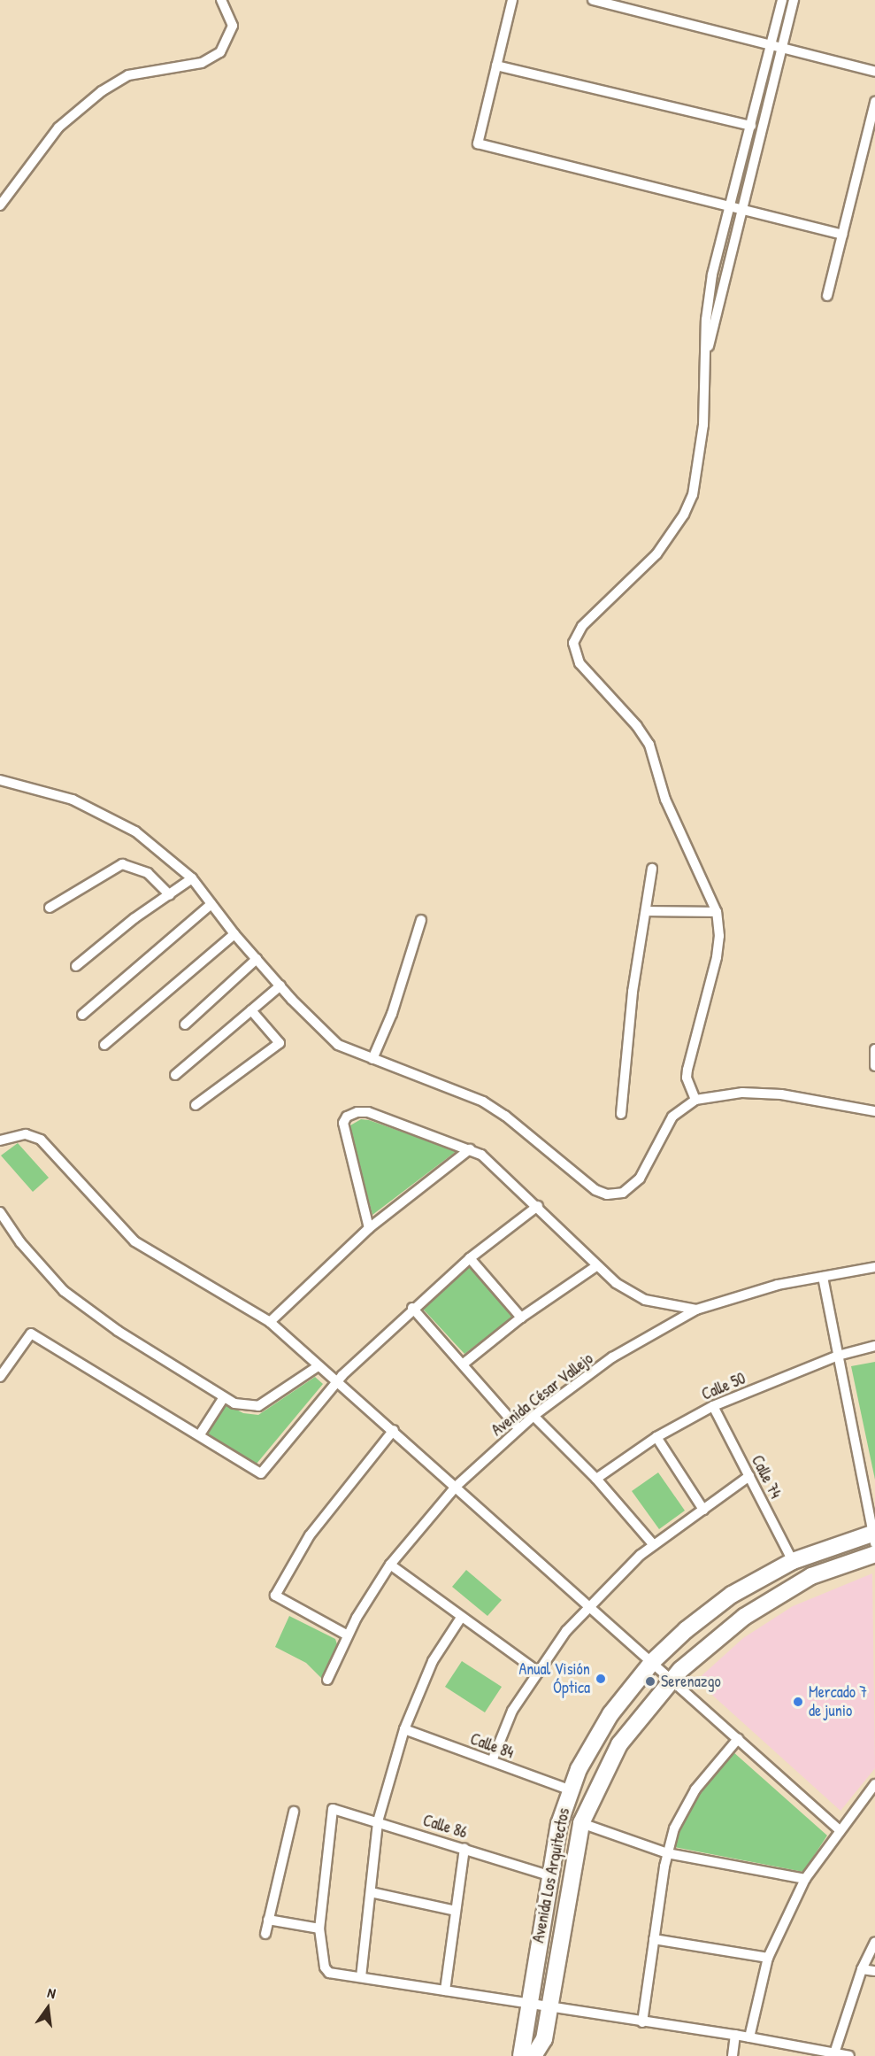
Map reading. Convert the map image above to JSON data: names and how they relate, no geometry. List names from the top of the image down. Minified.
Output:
{"streets":{"main road":["Avenida Los Arquitectos"],"street":["Calle 50","Avenida César Vallejo","Calle 74","Calle 84","Calle 86"]},"crossings":[["Calle 50","Calle 74"],["Calle 74","Avenida Los Arquitectos"],["Calle 84","Avenida Los Arquitectos"],["Calle 86","Avenida Los Arquitectos"]],"places":["Anual Visión Óptica","Serenazgo","Mercado 7 de junio"],"north":"top"}
